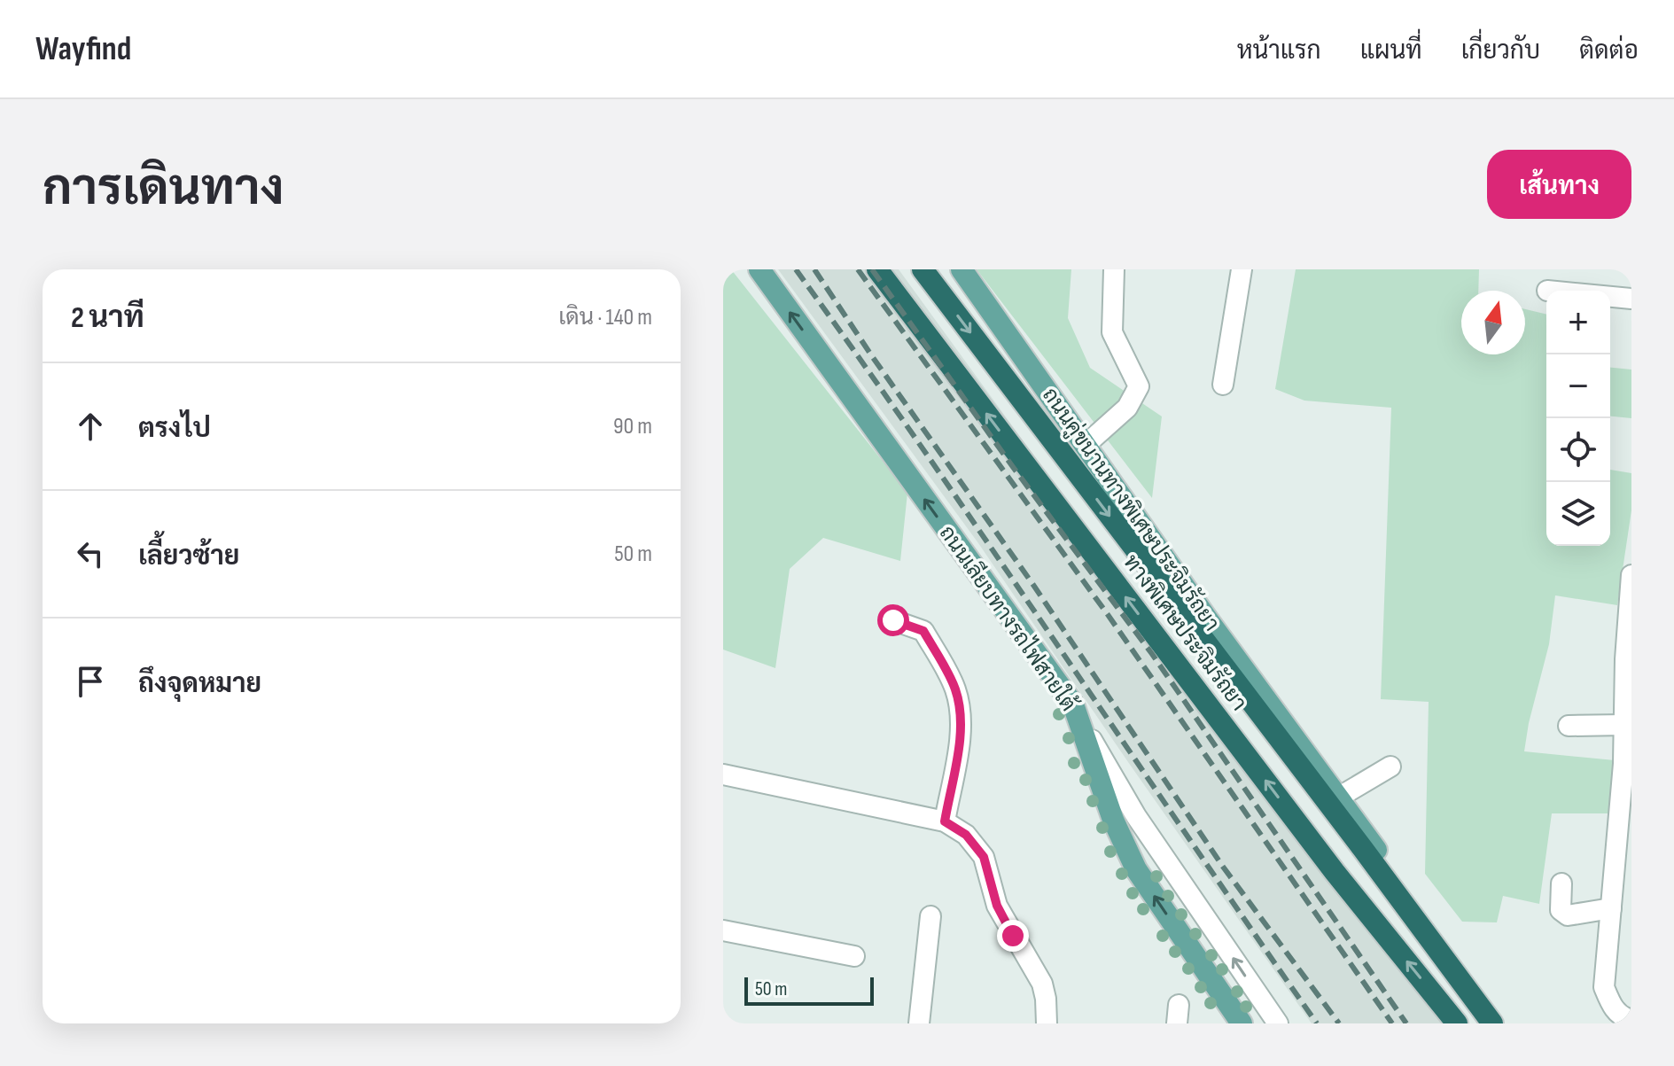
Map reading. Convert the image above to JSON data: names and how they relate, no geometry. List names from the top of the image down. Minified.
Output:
{"streets":{"highway":["ทางพิเศษประจิมรัถยา"],"main road":["ถนนคู่ขนานทางพิเศษประจิมรัถยา","ถนนเลียบทางรถไฟสายใต้"]},"one_way":["ถนนเลียบทางรถไฟสายใต้"],"scale_bar":"50 m","north":"top","page":{"header":"Wayfind","nav":["หน้าแรก","แผนที่","เกี่ยวกับ","ติดต่อ"],"buttons":"เส้นทาง","title":"การเดินทาง","heading":["2 นาที","เดิน · 140 m"],"map_buttons":["+","−"],"list":[["ตรงไป","90 m"],["เลี้ยวซ้าย","50 m"],"ถึงจุดหมาย"],"scale":"50 m"}}
